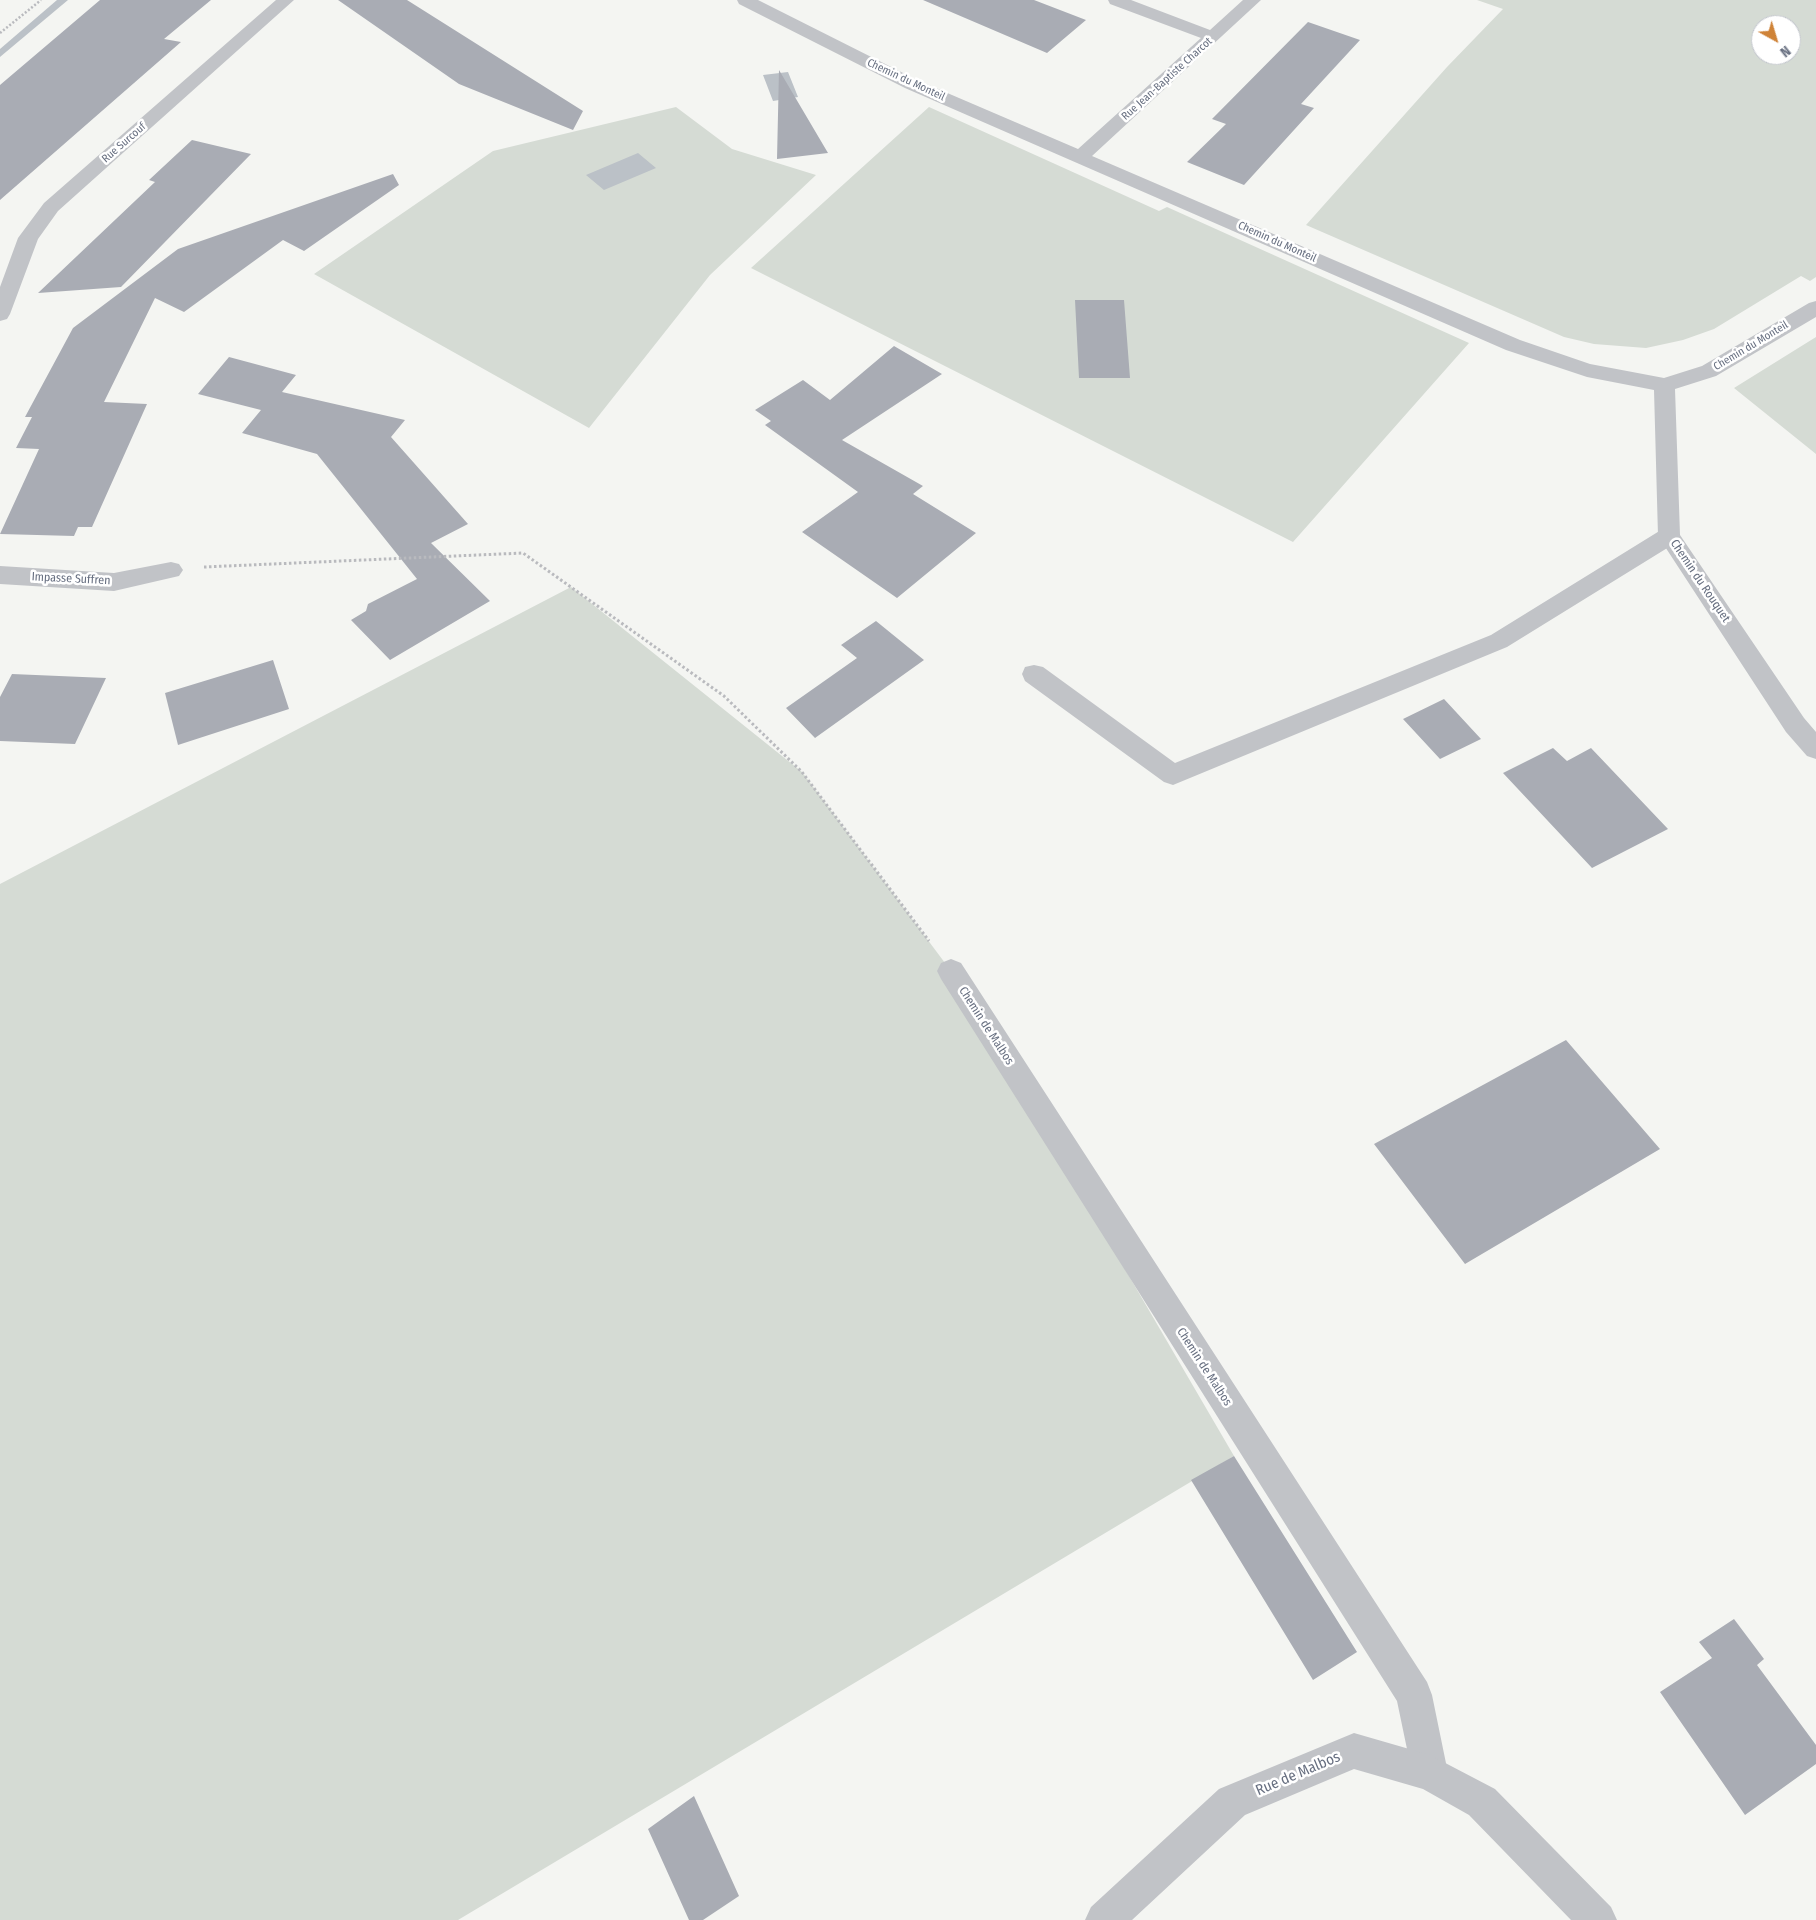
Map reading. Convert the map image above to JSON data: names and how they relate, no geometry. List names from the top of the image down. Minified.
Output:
{"streets":{"street":["Rue Jean-Baptiste Charcot","Chemin du Monteil","Rue Surcouf","Impasse Suffren","Chemin du Rouquet","Chemin de Malbos","Rue de Malbos"]},"crossings":[["Rue Jean-Baptiste Charcot","Chemin du Monteil"],["Chemin du Monteil","Chemin du Rouquet"],["Chemin de Malbos","Rue de Malbos"]],"north":"bottom right"}
